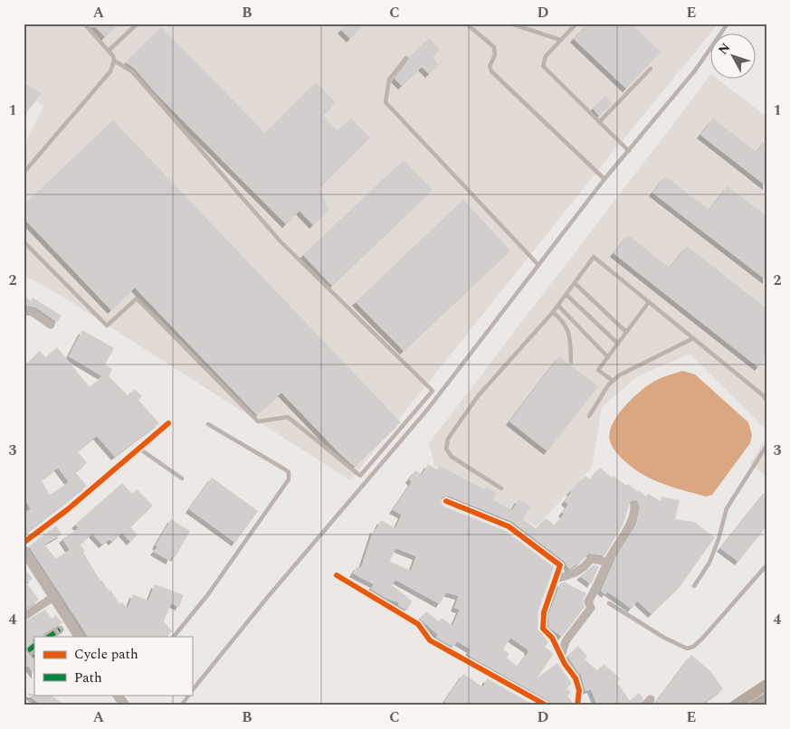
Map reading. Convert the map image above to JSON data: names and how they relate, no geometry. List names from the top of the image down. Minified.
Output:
{"legend":["Cycle path","Path"],"north":"top left","grid":{"columns":["A","B","C","D","E"],"rows":["1","2","3","4"]}}
